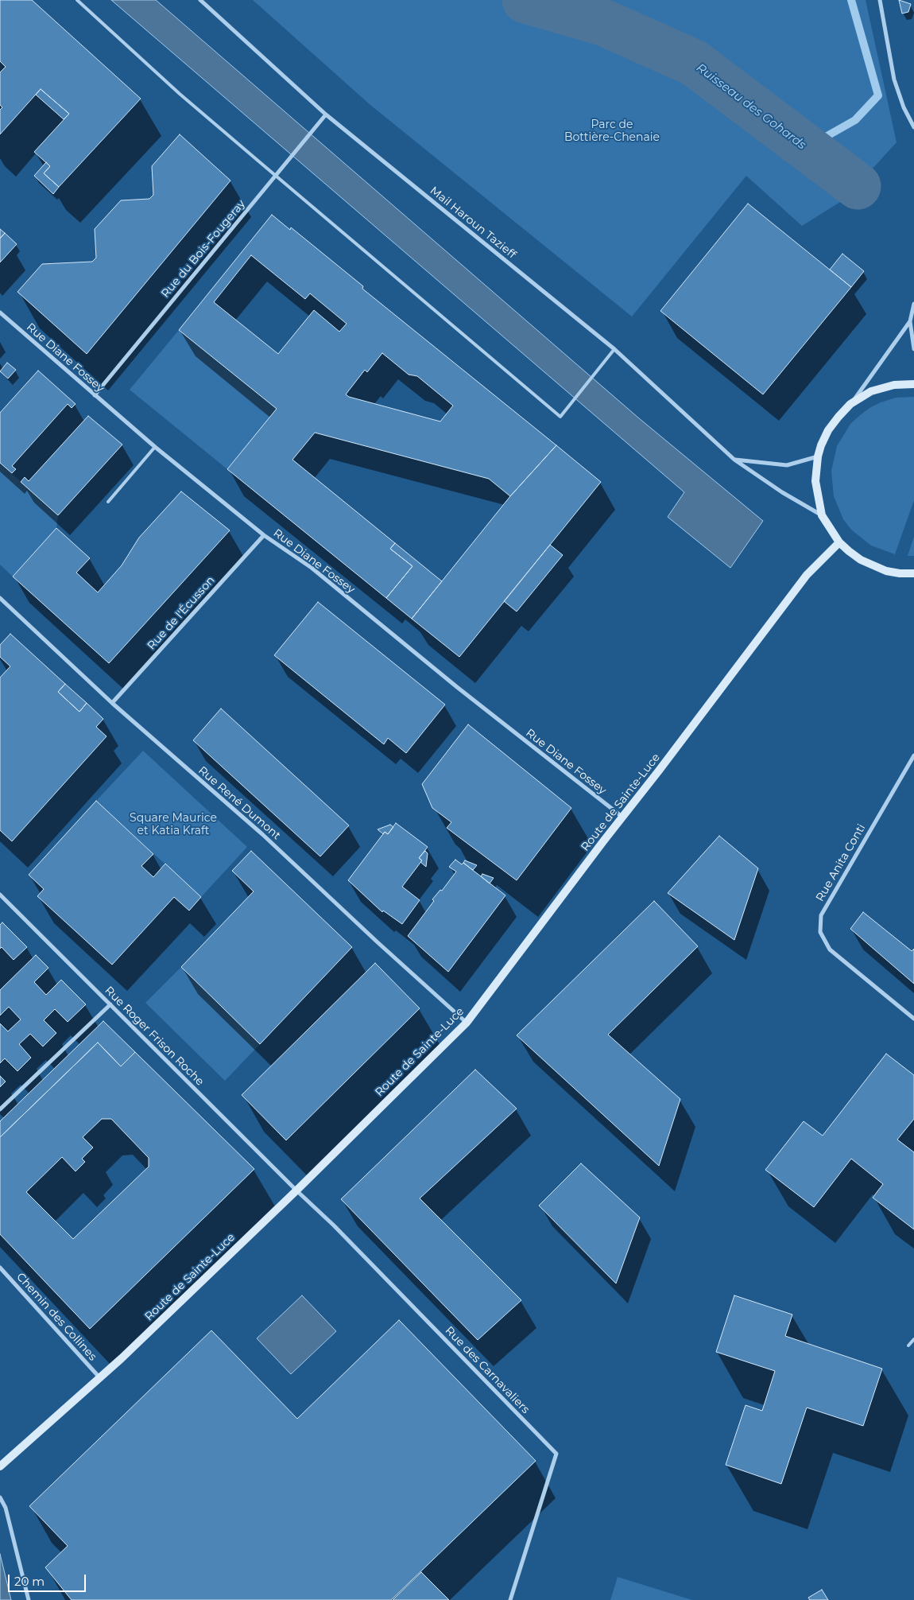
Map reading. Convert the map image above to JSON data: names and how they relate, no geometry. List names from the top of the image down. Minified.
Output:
{"streets":{"street":["Mail Haroun Tazieff","Rue du Bois-Fougeray","Rue Diane Fossey","Rue de l'Écusson","Route de Sainte-Luce","Rue René Dumont","Rue Anita Conti","Rue Roger Frison Roche","Chemin des Collines","Rue des Carnavaliers"]},"crossings":[["Mail Haroun Tazieff","Rue du Bois-Fougeray"],["Rue du Bois-Fougeray","Rue Diane Fossey"],["Rue Diane Fossey","Rue de l'Écusson"],["Rue Diane Fossey","Route de Sainte-Luce"],["Rue de l'Écusson","Rue René Dumont"],["Route de Sainte-Luce","Rue René Dumont"],["Route de Sainte-Luce","Rue Roger Frison Roche"],["Route de Sainte-Luce","Chemin des Collines"],["Route de Sainte-Luce","Rue des Carnavaliers"],["Rue Roger Frison Roche","Rue des Carnavaliers"]],"water":["Ruisseau des Gohards"],"parks":["Parc de Bottière-Chenaie","Square Maurice et Katia Kraft"],"scale_bar":"20 m"}
